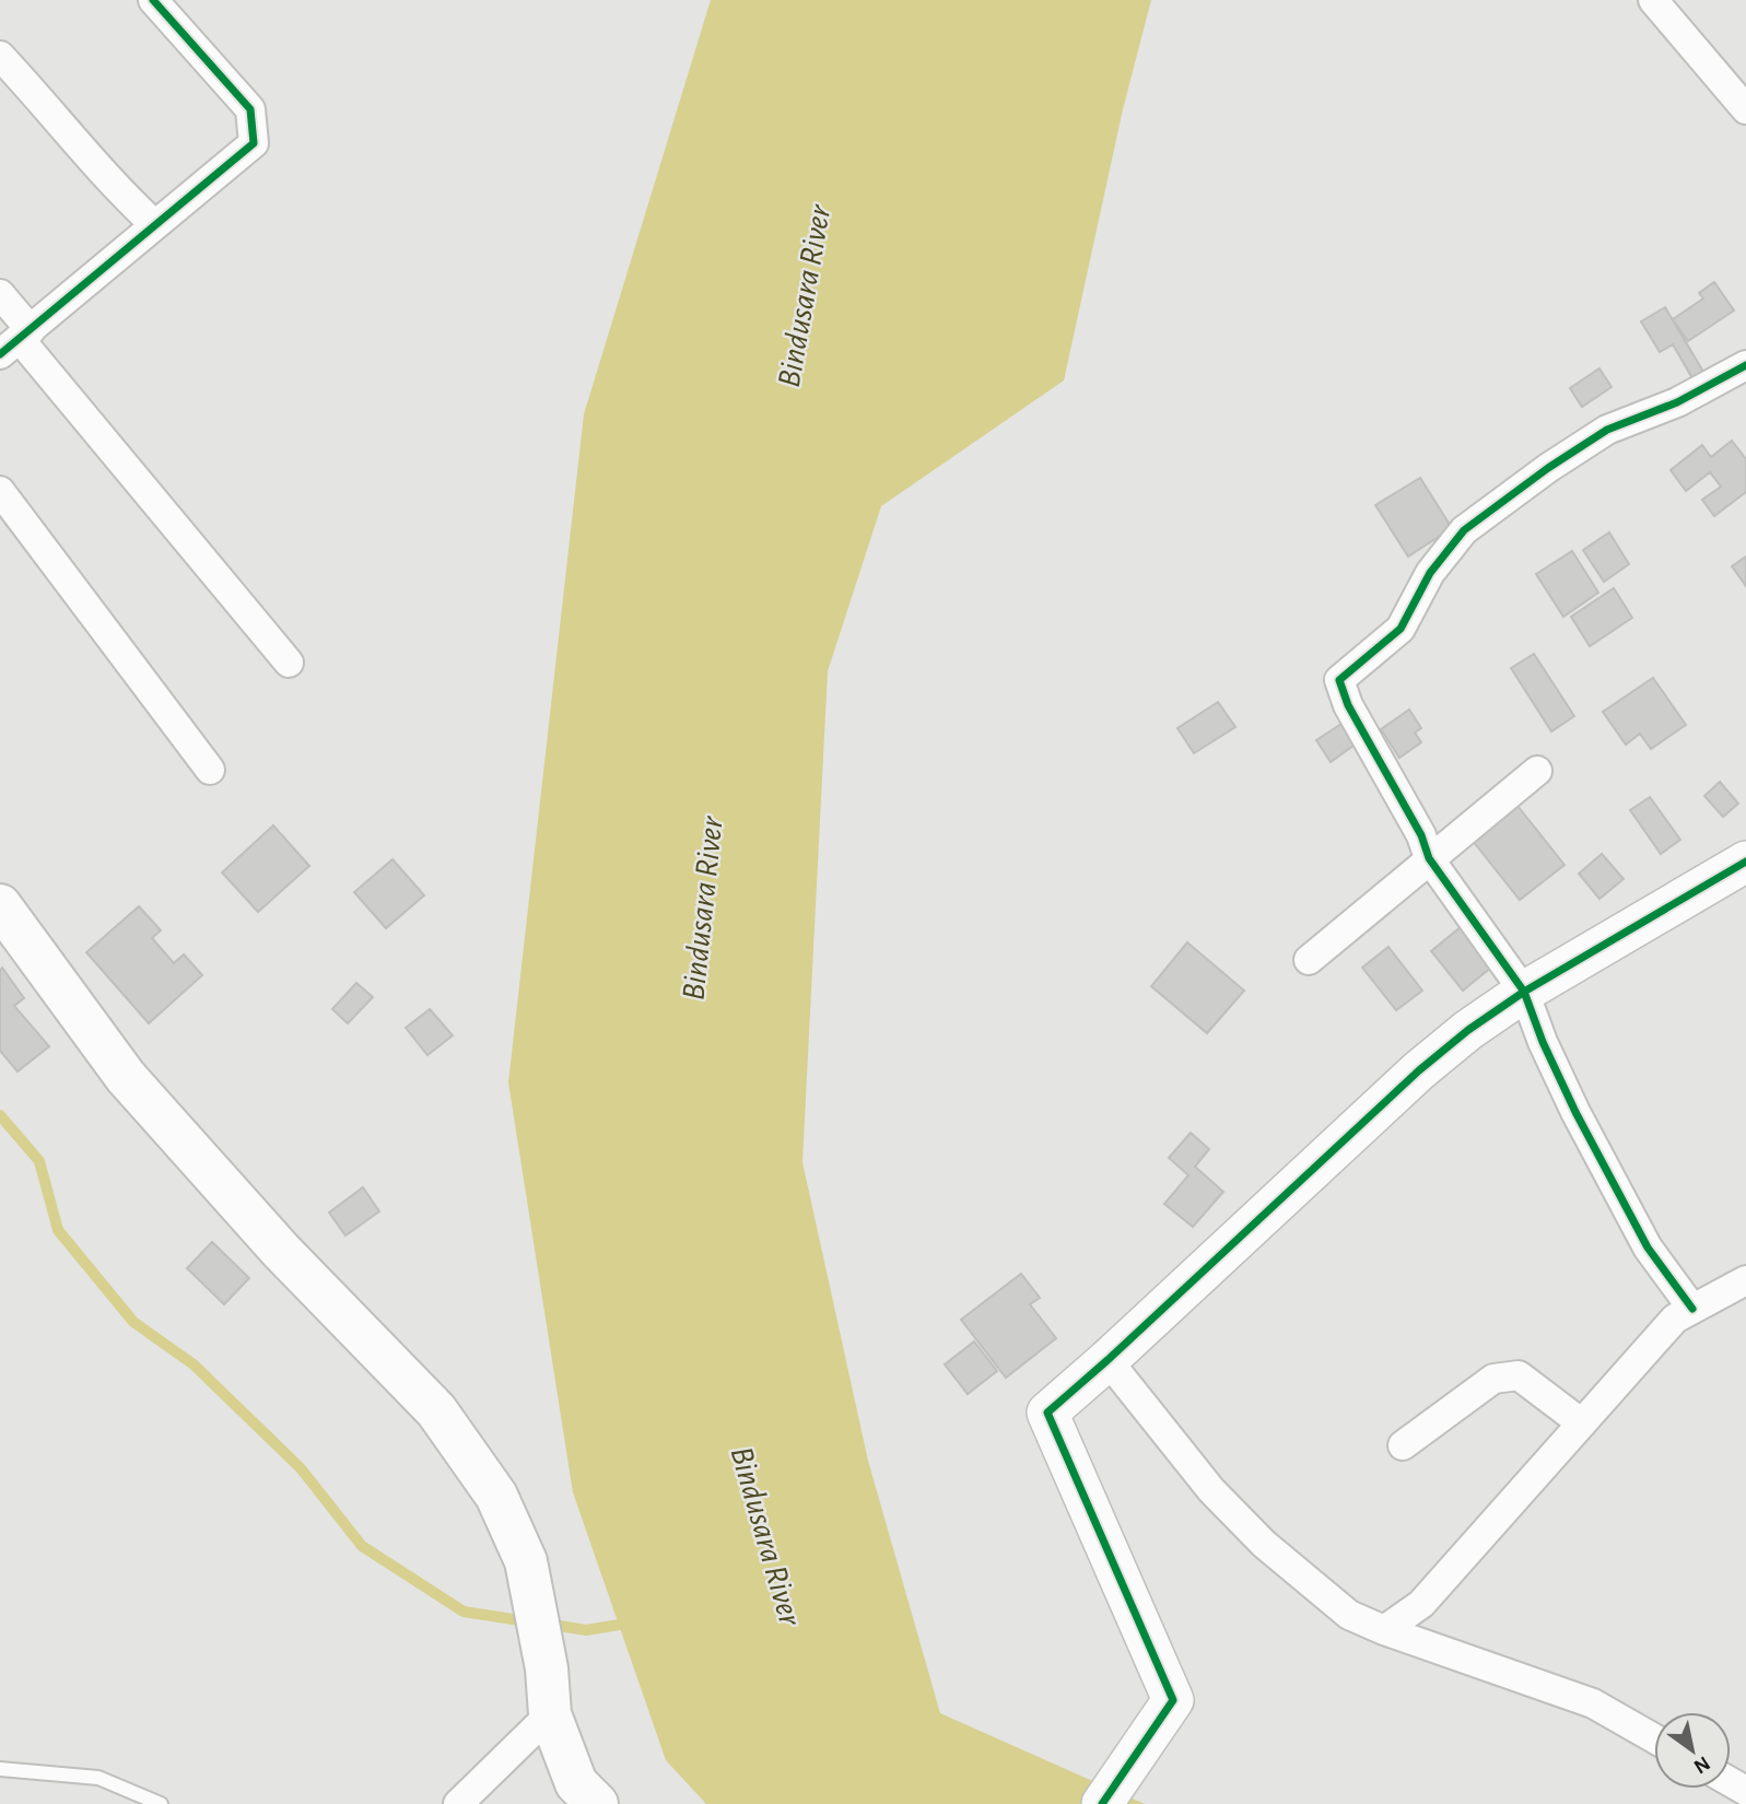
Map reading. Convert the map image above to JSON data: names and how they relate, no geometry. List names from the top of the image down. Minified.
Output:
{"water":["Bindusara River"],"north":"bottom right"}
